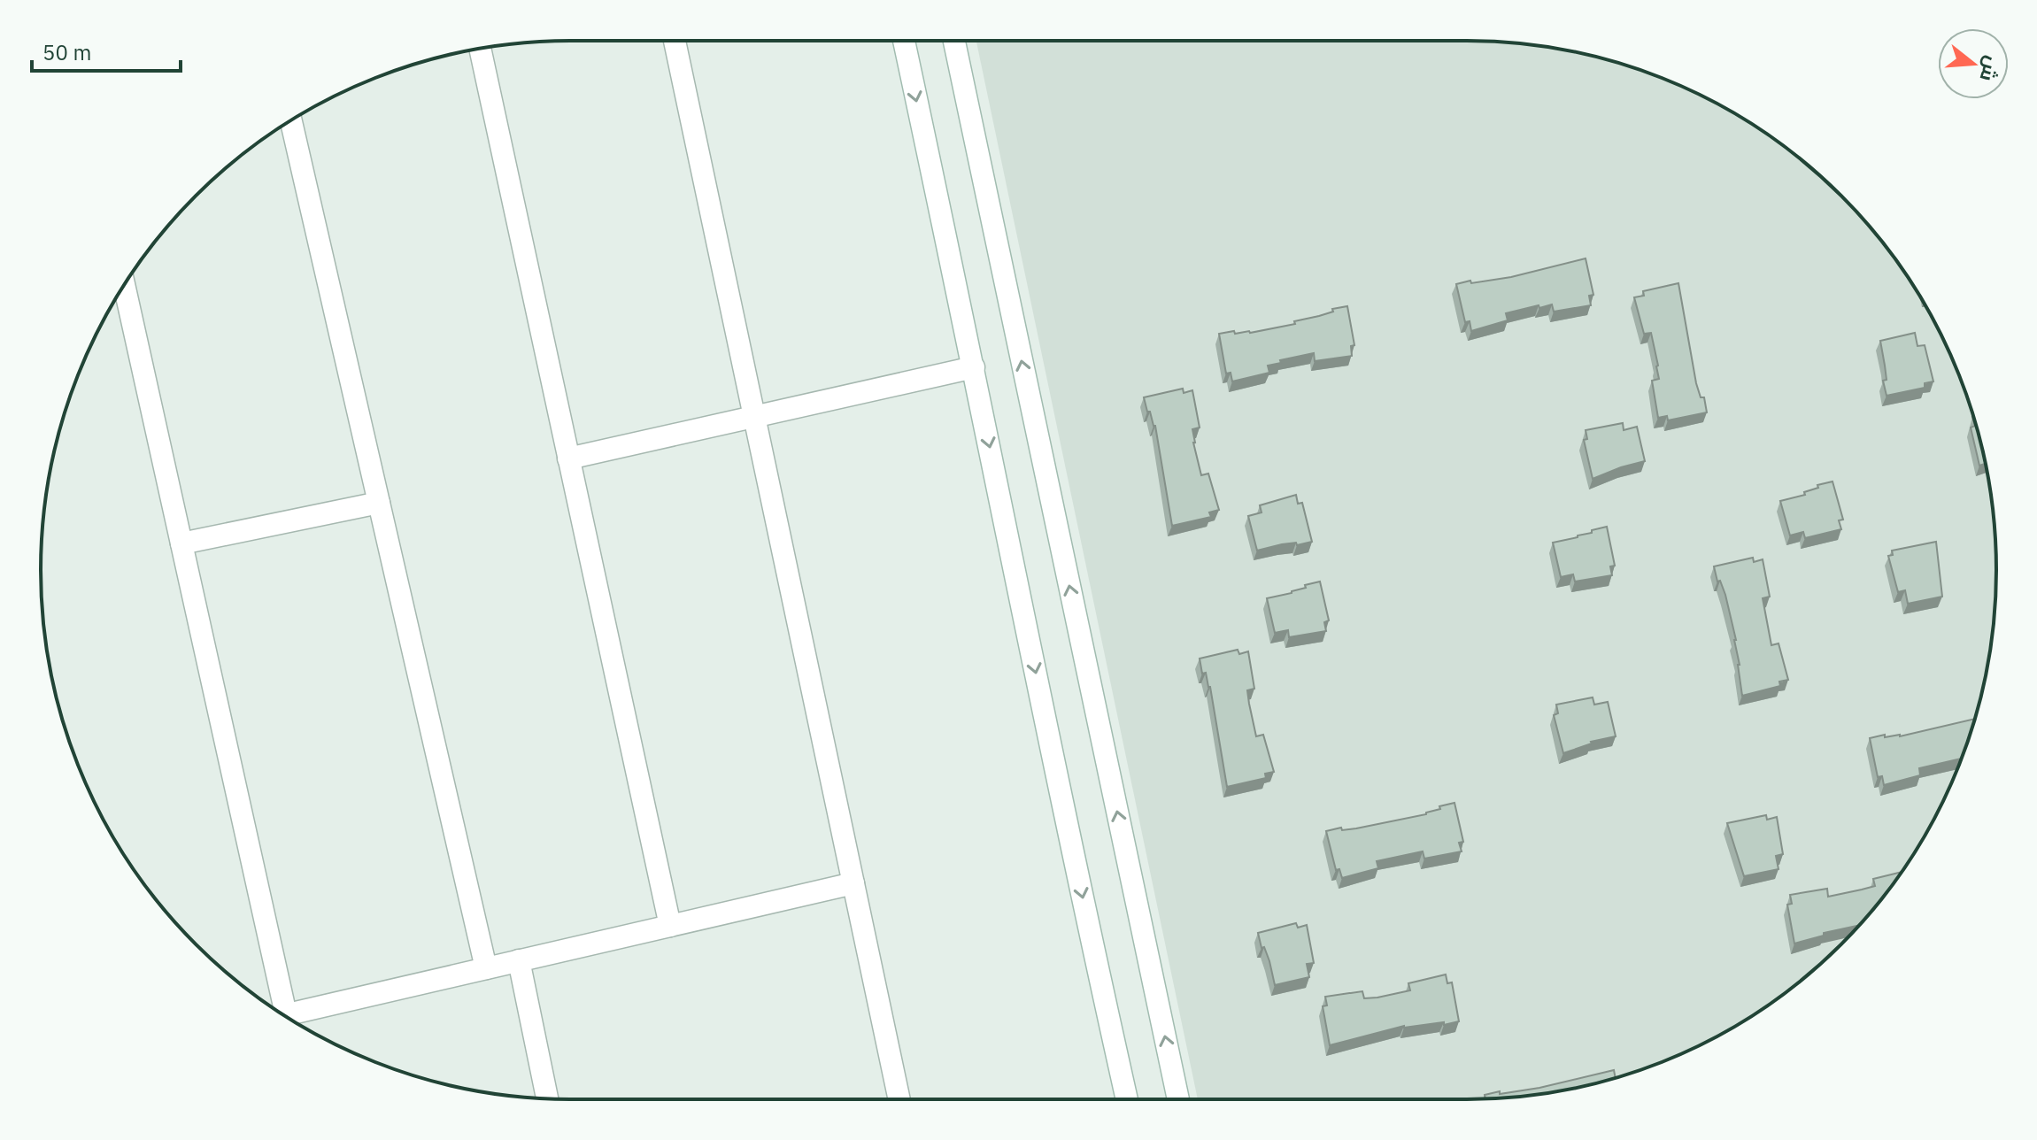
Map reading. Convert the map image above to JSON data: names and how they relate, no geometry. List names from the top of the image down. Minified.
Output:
{"scale_bar":"50 m","north":"right"}
